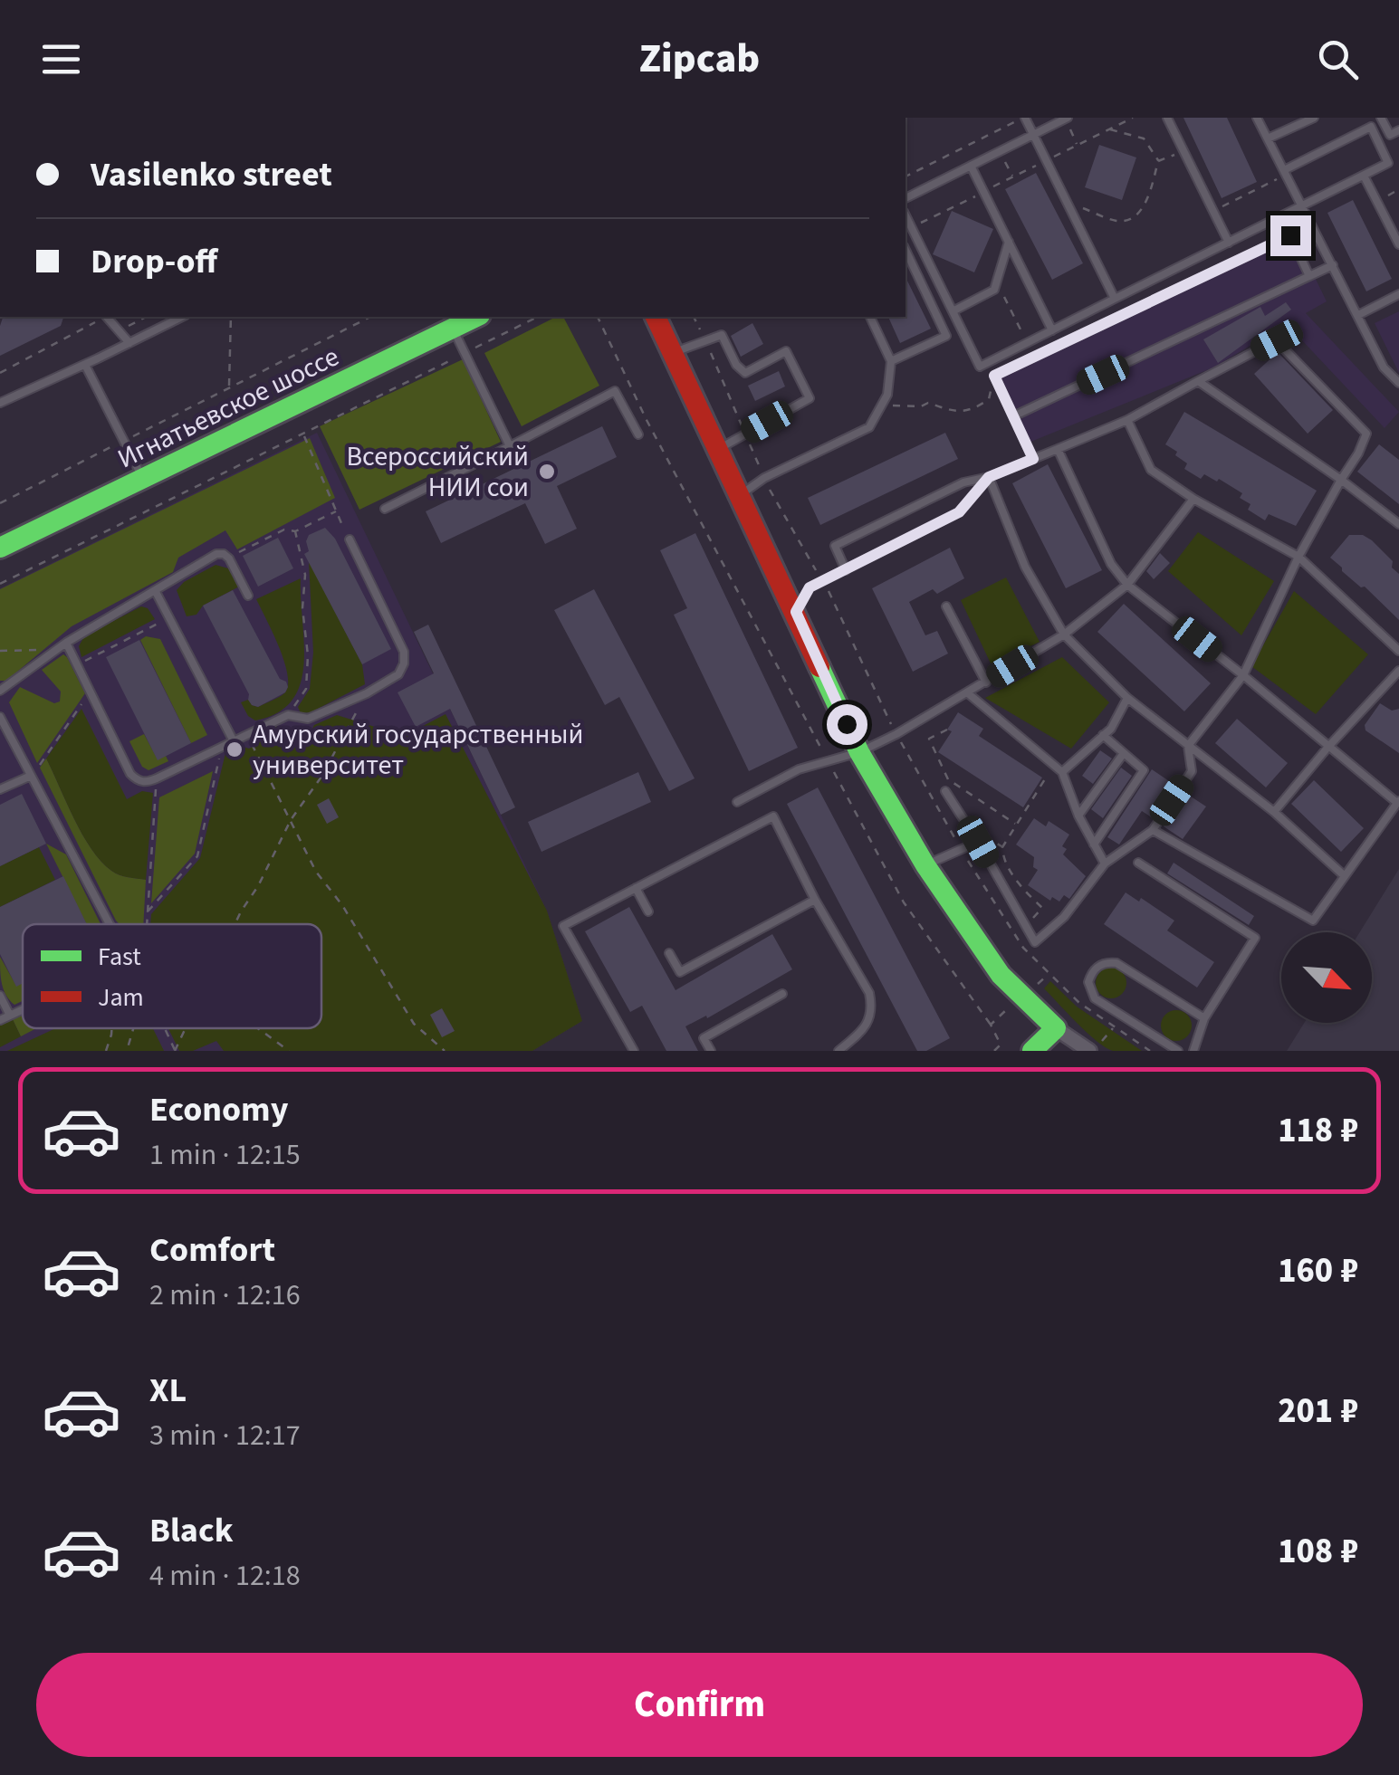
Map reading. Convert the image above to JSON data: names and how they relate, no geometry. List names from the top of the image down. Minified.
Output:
{"streets":{"main road":["Игнатьевское шоссе"]},"places":["Всероссийский НИИ сои","Амурский государственный университет"],"legend":["Fast","Jam"],"north":"bottom right","page":{"header":"Zipcab","banner":["Vasilenko street","Drop-off"],"list":[{"name":"Economy","note":"1 min · 12:15","value":"118 ₽"},{"name":"Comfort","note":"2 min · 12:16","value":"160 ₽"},{"name":"XL","note":"3 min · 12:17","value":"201 ₽"},{"name":"Black","note":"4 min · 12:18","value":"108 ₽"}],"buttons":"Confirm"}}
